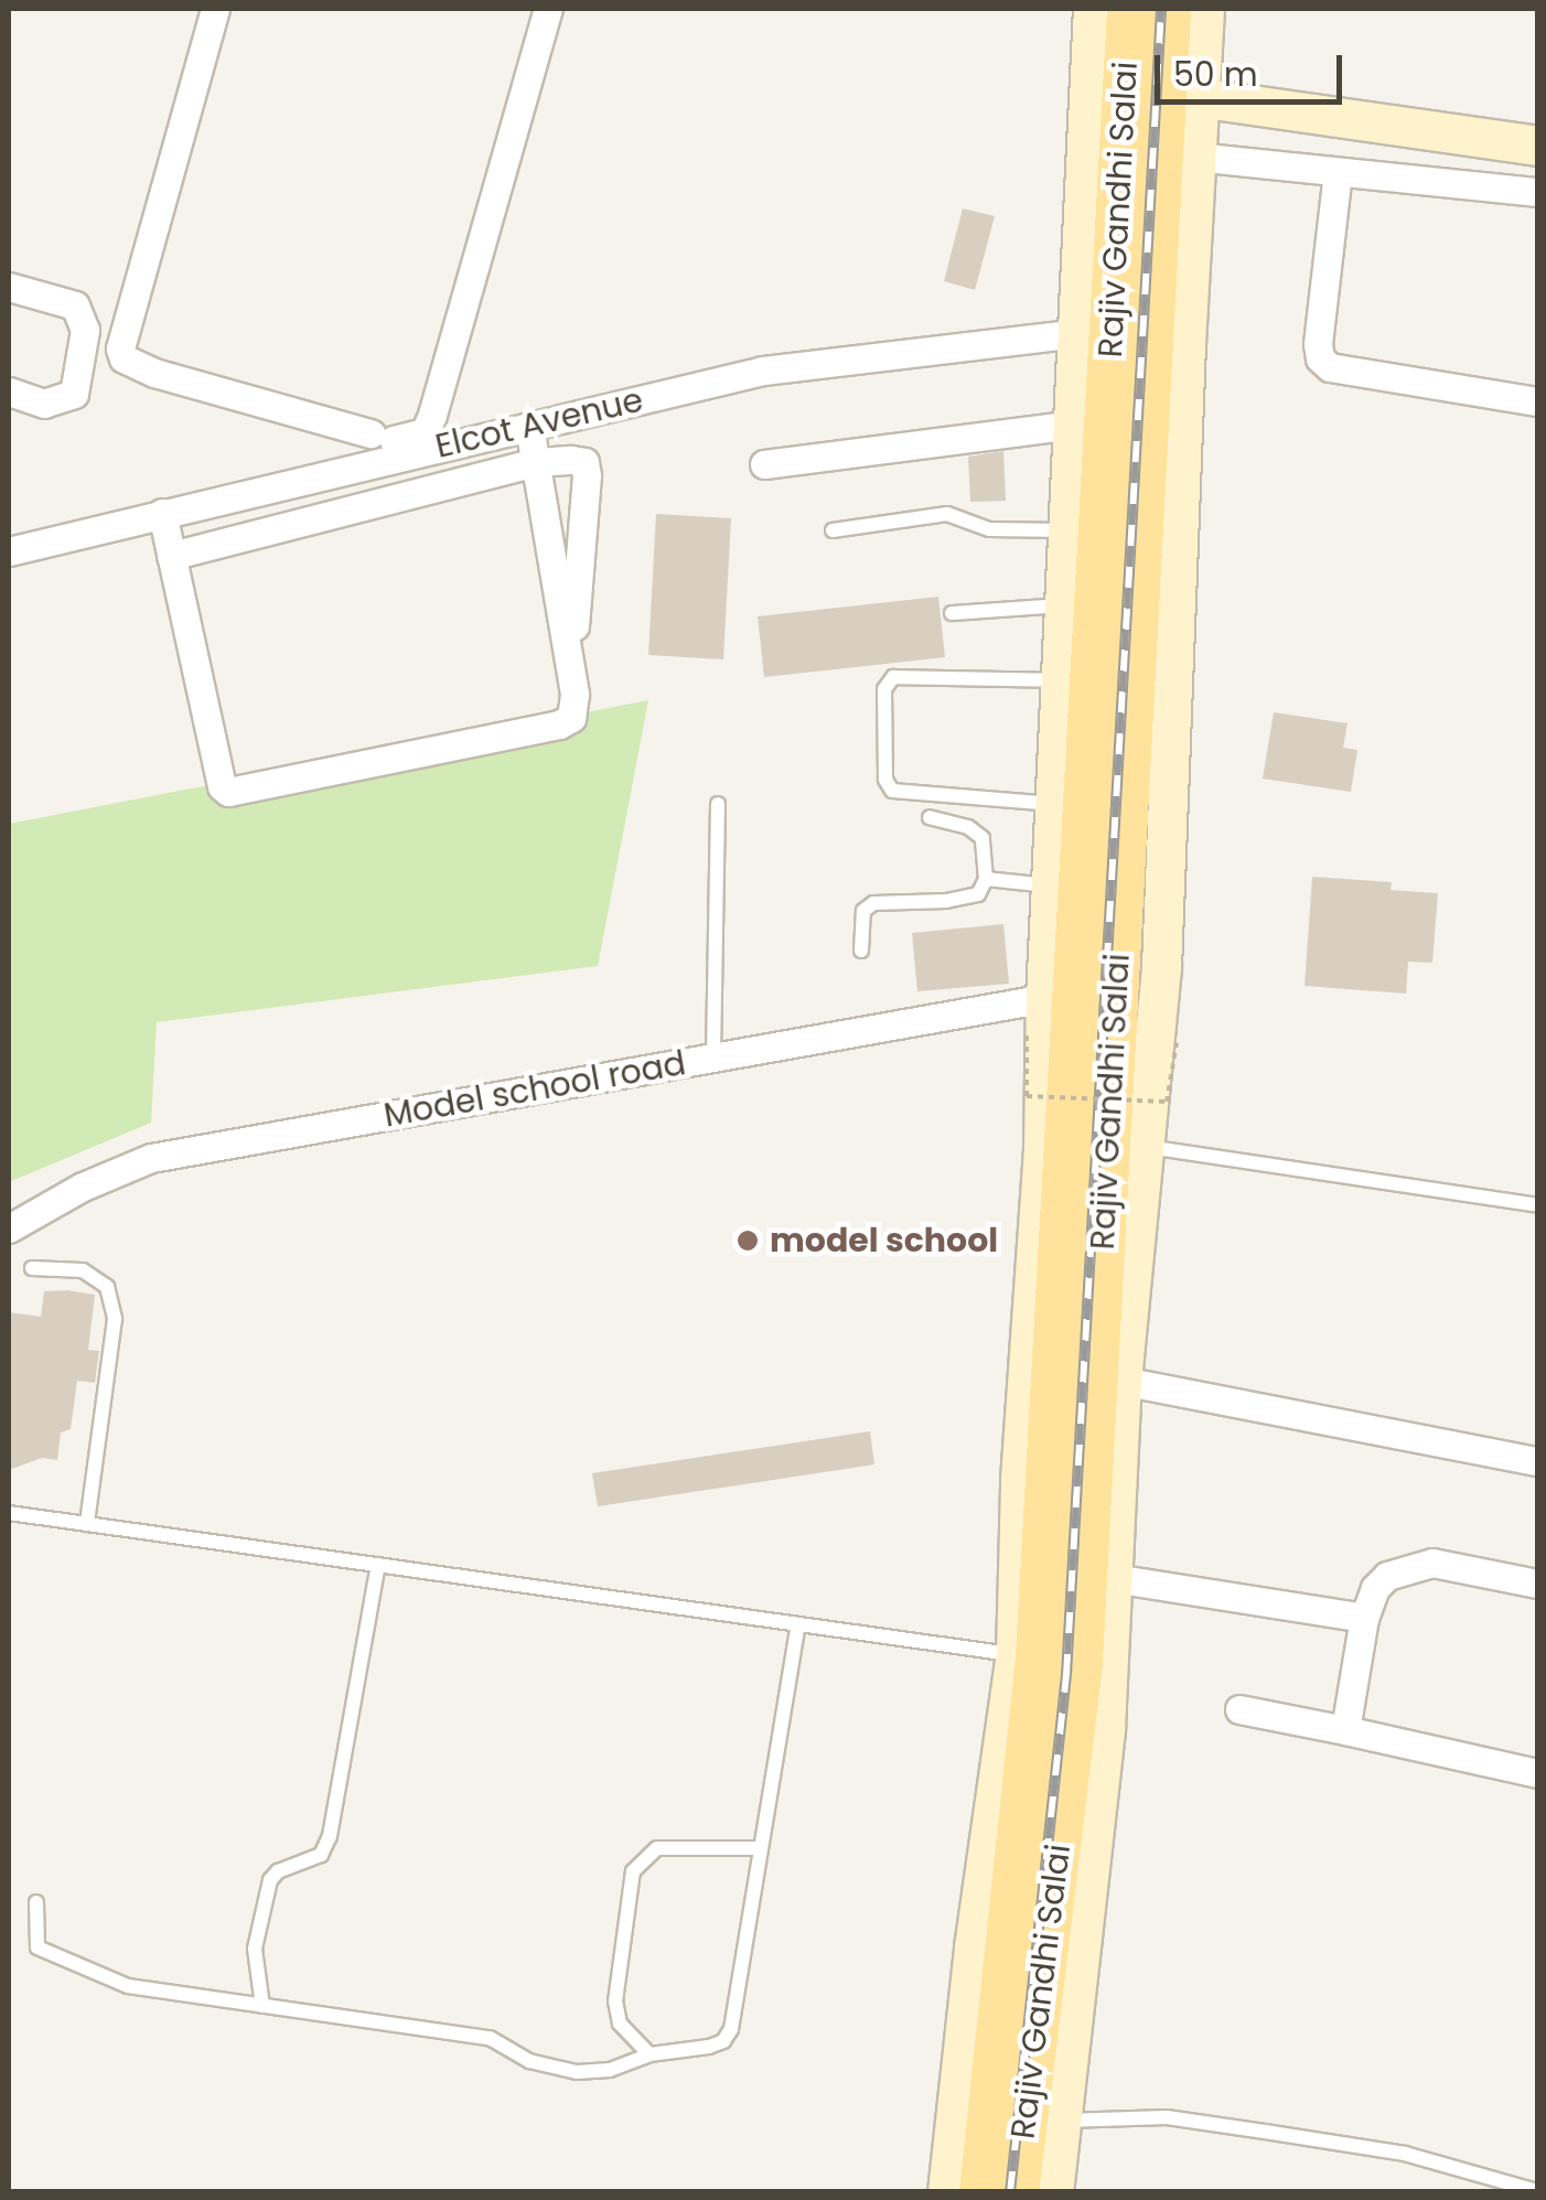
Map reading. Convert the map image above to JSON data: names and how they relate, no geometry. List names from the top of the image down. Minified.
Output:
{"streets":{"main road":["Rajiv Gandhi Salai"],"street":["Elcot Avenue","Model school road"]},"crossings":[["Rajiv Gandhi Salai","Model school road"]],"places":["model school"],"scale_bar":"50 m"}
